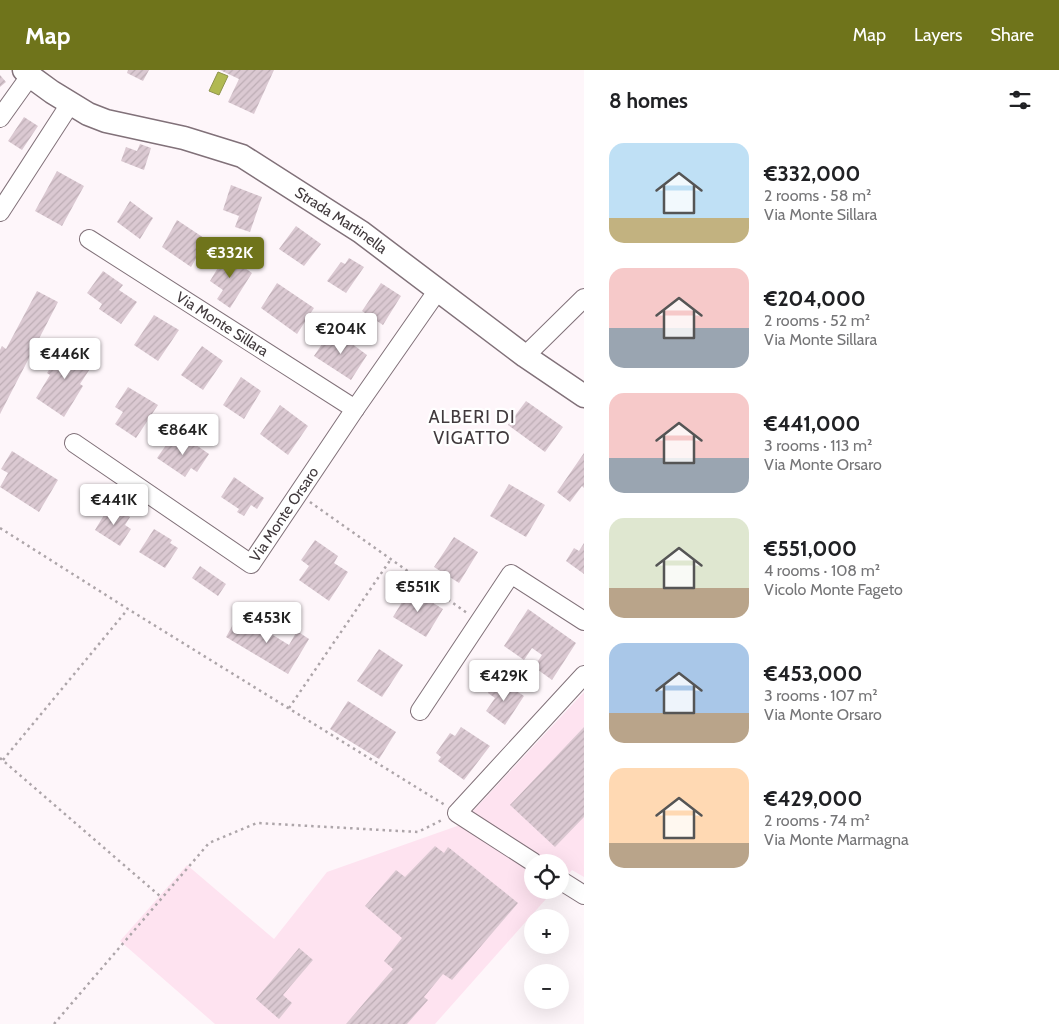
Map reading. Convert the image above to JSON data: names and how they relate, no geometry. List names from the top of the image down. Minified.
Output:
{"streets":{"street":["Strada Martinella","Via Monte Sillara","Via Monte Orsaro"]},"crossings":[["Strada Martinella","Via Monte Orsaro"],["Via Monte Sillara","Via Monte Orsaro"]],"districts":["ALBERI DI VIGATTO"],"page":{"header":"Map","nav":["Map","Layers","Share"],"heading":"8 homes","list":[{"name":"€332,000","note":"2 rooms · 58 m² · Via Monte Sillara"},{"name":"€204,000","note":"2 rooms · 52 m² · Via Monte Sillara"},{"name":"€441,000","note":"3 rooms · 113 m² · Via Monte Orsaro"},{"name":"€551,000","note":"4 rooms · 108 m² · Vicolo Monte Fageto"},{"name":"€453,000","note":"3 rooms · 107 m² · Via Monte Orsaro"},{"name":"€429,000","note":"2 rooms · 74 m² · Via Monte Marmagna"}],"price":["€332K","€204K","€446K","€864K","€441K","€551K","€453K","€429K"],"map_buttons":["+","−"]}}
